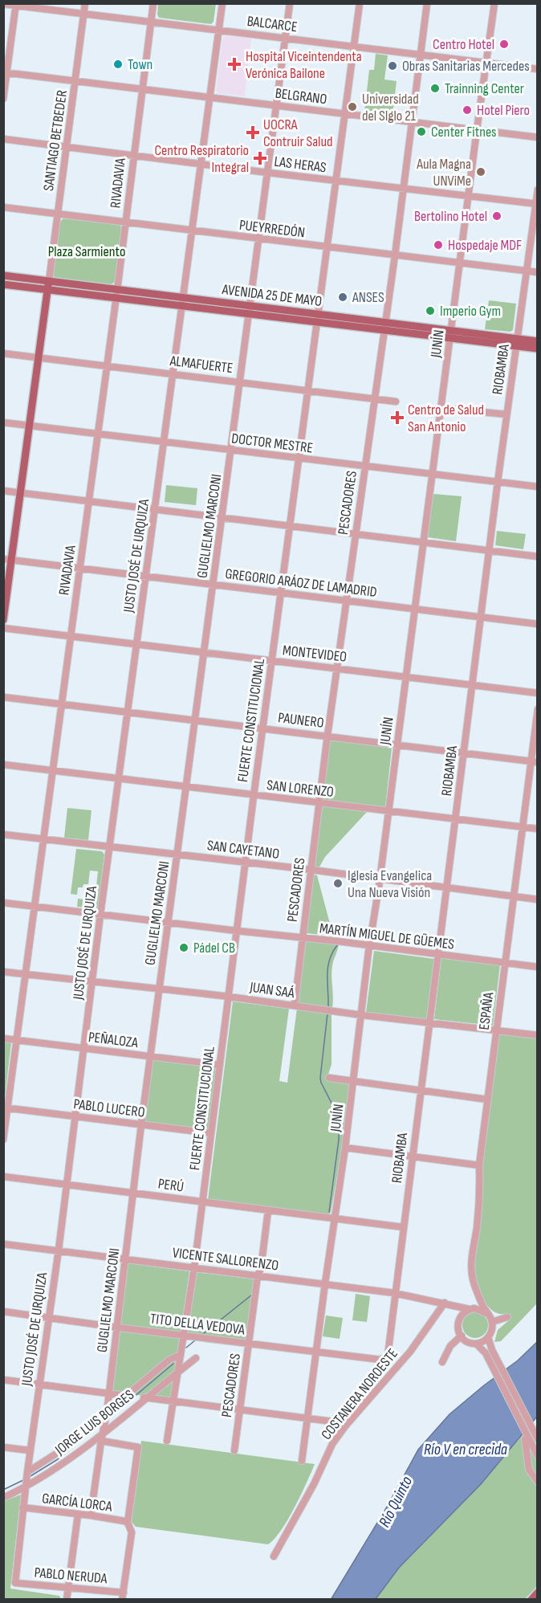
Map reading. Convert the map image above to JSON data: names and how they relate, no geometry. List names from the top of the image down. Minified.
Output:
{"streets":{"main road":["AVENIDA 25 DE MAYO"],"street":["BALCARCE","BELGRANO","SANTIAGO BETBEDER","LAS HERAS","RIVADAVIA","PUEYRREDÓN","JUNÍN","ALMAFUERTE","RIOBAMBA","DOCTOR MESTRE","PESCADORES","GUGLIELMO MARCONI","JUSTO JOSÉ DE URQUIZA","GREGORIO ARÁOZ DE LAMADRID","MONTEVIDEO","FUERTE CONSTITUCIONAL","PAUNERO","SAN LORENZO","SAN CAYETANO","MARTÍN MIGUEL DE GÜEMES","JUAN SAÁ","ESPAÑA","PEÑALOZA","PABLO LUCERO","PERÚ","VICENTE SALLORENZO","TITO DELLA VEDOVA","COSTANERA NOROESTE","JORGE LUIS BORGES","GARCÍA LORCA","PABLO NERUDA"]},"crossings":[["BALCARCE","SANTIAGO BETBEDER"],["BALCARCE","RIVADAVIA"],["BALCARCE","JUNÍN"],["BALCARCE","PESCADORES"],["BALCARCE","GUGLIELMO MARCONI"],["BALCARCE","JUSTO JOSÉ DE URQUIZA"],["BALCARCE","FUERTE CONSTITUCIONAL"],["BELGRANO","SANTIAGO BETBEDER"],["BELGRANO","RIVADAVIA"],["BELGRANO","JUNÍN"],["BELGRANO","PESCADORES"],["BELGRANO","GUGLIELMO MARCONI"],["BELGRANO","JUSTO JOSÉ DE URQUIZA"],["BELGRANO","FUERTE CONSTITUCIONAL"],["SANTIAGO BETBEDER","LAS HERAS"],["SANTIAGO BETBEDER","PUEYRREDÓN"],["SANTIAGO BETBEDER","AVENIDA 25 DE MAYO"],["LAS HERAS","RIVADAVIA"],["LAS HERAS","JUNÍN"],["LAS HERAS","RIOBAMBA"],["LAS HERAS","PESCADORES"],["LAS HERAS","GUGLIELMO MARCONI"],["LAS HERAS","JUSTO JOSÉ DE URQUIZA"],["LAS HERAS","FUERTE CONSTITUCIONAL"],["RIVADAVIA","PUEYRREDÓN"],["RIVADAVIA","AVENIDA 25 DE MAYO"],["RIVADAVIA","ALMAFUERTE"],["RIVADAVIA","DOCTOR MESTRE"],["RIVADAVIA","GREGORIO ARÁOZ DE LAMADRID"],["RIVADAVIA","MONTEVIDEO"],["RIVADAVIA","PAUNERO"],["RIVADAVIA","SAN LORENZO"],["RIVADAVIA","SAN CAYETANO"],["RIVADAVIA","MARTÍN MIGUEL DE GÜEMES"],["RIVADAVIA","JUAN SAÁ"],["RIVADAVIA","PEÑALOZA"],["RIVADAVIA","PABLO LUCERO"],["PUEYRREDÓN","JUNÍN"],["PUEYRREDÓN","RIOBAMBA"],["PUEYRREDÓN","PESCADORES"],["PUEYRREDÓN","GUGLIELMO MARCONI"],["PUEYRREDÓN","JUSTO JOSÉ DE URQUIZA"],["PUEYRREDÓN","FUERTE CONSTITUCIONAL"],["AVENIDA 25 DE MAYO","JUNÍN"],["AVENIDA 25 DE MAYO","RIOBAMBA"],["AVENIDA 25 DE MAYO","PESCADORES"],["AVENIDA 25 DE MAYO","GUGLIELMO MARCONI"],["AVENIDA 25 DE MAYO","JUSTO JOSÉ DE URQUIZA"],["AVENIDA 25 DE MAYO","FUERTE CONSTITUCIONAL"],["JUNÍN","DOCTOR MESTRE"],["JUNÍN","GREGORIO ARÁOZ DE LAMADRID"],["JUNÍN","MONTEVIDEO"],["JUNÍN","PAUNERO"],["JUNÍN","SAN LORENZO"],["JUNÍN","SAN CAYETANO"],["JUNÍN","MARTÍN MIGUEL DE GÜEMES"],["JUNÍN","JUAN SAÁ"],["JUNÍN","PERÚ"],["JUNÍN","VICENTE SALLORENZO"],["JUNÍN","TITO DELLA VEDOVA"],["ALMAFUERTE","PESCADORES"],["ALMAFUERTE","GUGLIELMO MARCONI"],["ALMAFUERTE","JUSTO JOSÉ DE URQUIZA"],["ALMAFUERTE","FUERTE CONSTITUCIONAL"],["RIOBAMBA","DOCTOR MESTRE"],["RIOBAMBA","GREGORIO ARÁOZ DE LAMADRID"],["RIOBAMBA","MONTEVIDEO"],["RIOBAMBA","PAUNERO"],["RIOBAMBA","SAN LORENZO"],["RIOBAMBA","SAN CAYETANO"],["RIOBAMBA","MARTÍN MIGUEL DE GÜEMES"],["RIOBAMBA","JUAN SAÁ"],["RIOBAMBA","PERÚ"],["RIOBAMBA","VICENTE SALLORENZO"],["RIOBAMBA","TITO DELLA VEDOVA"],["DOCTOR MESTRE","PESCADORES"],["DOCTOR MESTRE","GUGLIELMO MARCONI"],["DOCTOR MESTRE","JUSTO JOSÉ DE URQUIZA"],["DOCTOR MESTRE","FUERTE CONSTITUCIONAL"],["PESCADORES","GREGORIO ARÁOZ DE LAMADRID"],["PESCADORES","MONTEVIDEO"],["PESCADORES","PAUNERO"],["PESCADORES","SAN LORENZO"],["PESCADORES","SAN CAYETANO"],["PESCADORES","MARTÍN MIGUEL DE GÜEMES"],["PESCADORES","JUAN SAÁ"],["PESCADORES","PERÚ"],["PESCADORES","VICENTE SALLORENZO"],["PESCADORES","TITO DELLA VEDOVA"],["GUGLIELMO MARCONI","GREGORIO ARÁOZ DE LAMADRID"],["GUGLIELMO MARCONI","MONTEVIDEO"],["GUGLIELMO MARCONI","PAUNERO"],["GUGLIELMO MARCONI","SAN LORENZO"],["GUGLIELMO MARCONI","SAN CAYETANO"],["GUGLIELMO MARCONI","MARTÍN MIGUEL DE GÜEMES"],["GUGLIELMO MARCONI","JUAN SAÁ"],["GUGLIELMO MARCONI","PEÑALOZA"],["GUGLIELMO MARCONI","PABLO LUCERO"],["GUGLIELMO MARCONI","PERÚ"],["GUGLIELMO MARCONI","VICENTE SALLORENZO"],["GUGLIELMO MARCONI","TITO DELLA VEDOVA"],["GUGLIELMO MARCONI","JORGE LUIS BORGES"],["GUGLIELMO MARCONI","GARCÍA LORCA"],["JUSTO JOSÉ DE URQUIZA","GREGORIO ARÁOZ DE LAMADRID"],["JUSTO JOSÉ DE URQUIZA","MONTEVIDEO"],["JUSTO JOSÉ DE URQUIZA","PAUNERO"],["JUSTO JOSÉ DE URQUIZA","SAN LORENZO"],["JUSTO JOSÉ DE URQUIZA","SAN CAYETANO"],["JUSTO JOSÉ DE URQUIZA","MARTÍN MIGUEL DE GÜEMES"],["JUSTO JOSÉ DE URQUIZA","JUAN SAÁ"],["JUSTO JOSÉ DE URQUIZA","PEÑALOZA"],["JUSTO JOSÉ DE URQUIZA","PABLO LUCERO"],["JUSTO JOSÉ DE URQUIZA","PERÚ"],["JUSTO JOSÉ DE URQUIZA","VICENTE SALLORENZO"],["JUSTO JOSÉ DE URQUIZA","TITO DELLA VEDOVA"],["JUSTO JOSÉ DE URQUIZA","JORGE LUIS BORGES"],["JUSTO JOSÉ DE URQUIZA","GARCÍA LORCA"],["JUSTO JOSÉ DE URQUIZA","PABLO NERUDA"],["GREGORIO ARÁOZ DE LAMADRID","FUERTE CONSTITUCIONAL"],["MONTEVIDEO","FUERTE CONSTITUCIONAL"],["FUERTE CONSTITUCIONAL","PAUNERO"],["FUERTE CONSTITUCIONAL","SAN LORENZO"],["FUERTE CONSTITUCIONAL","SAN CAYETANO"],["FUERTE CONSTITUCIONAL","MARTÍN MIGUEL DE GÜEMES"],["FUERTE CONSTITUCIONAL","JUAN SAÁ"],["FUERTE CONSTITUCIONAL","PEÑALOZA"],["FUERTE CONSTITUCIONAL","PABLO LUCERO"],["FUERTE CONSTITUCIONAL","PERÚ"],["FUERTE CONSTITUCIONAL","VICENTE SALLORENZO"],["FUERTE CONSTITUCIONAL","TITO DELLA VEDOVA"],["FUERTE CONSTITUCIONAL","JORGE LUIS BORGES"],["PAUNERO","ESPAÑA"],["SAN LORENZO","ESPAÑA"],["SAN CAYETANO","ESPAÑA"],["MARTÍN MIGUEL DE GÜEMES","ESPAÑA"],["JUAN SAÁ","ESPAÑA"],["ESPAÑA","VICENTE SALLORENZO"],["VICENTE SALLORENZO","COSTANERA NOROESTE"]],"water":["Río V en crecida","Río Quinto"],"parks":["Plaza Sarmiento"],"places":{"other":["Centro Hotel","Town","Obras Sanitarias Mercedes","Trainning Center","Universidad del SIglo 21","Hotel Piero","Center Fitnes","Aula Magna UNViMe","Bertolino Hotel","Hospedaje MDF","ANSES","Imperio Gym","Iglesia Evangelica Una Nueva Visión","Pádel CB"],"health":["Hospital Viceintendenta Verónica Bailone","UOCRA Contruir Salud","Centro Respiratorio Integral","Centro de Salud San Antonio"]}}
